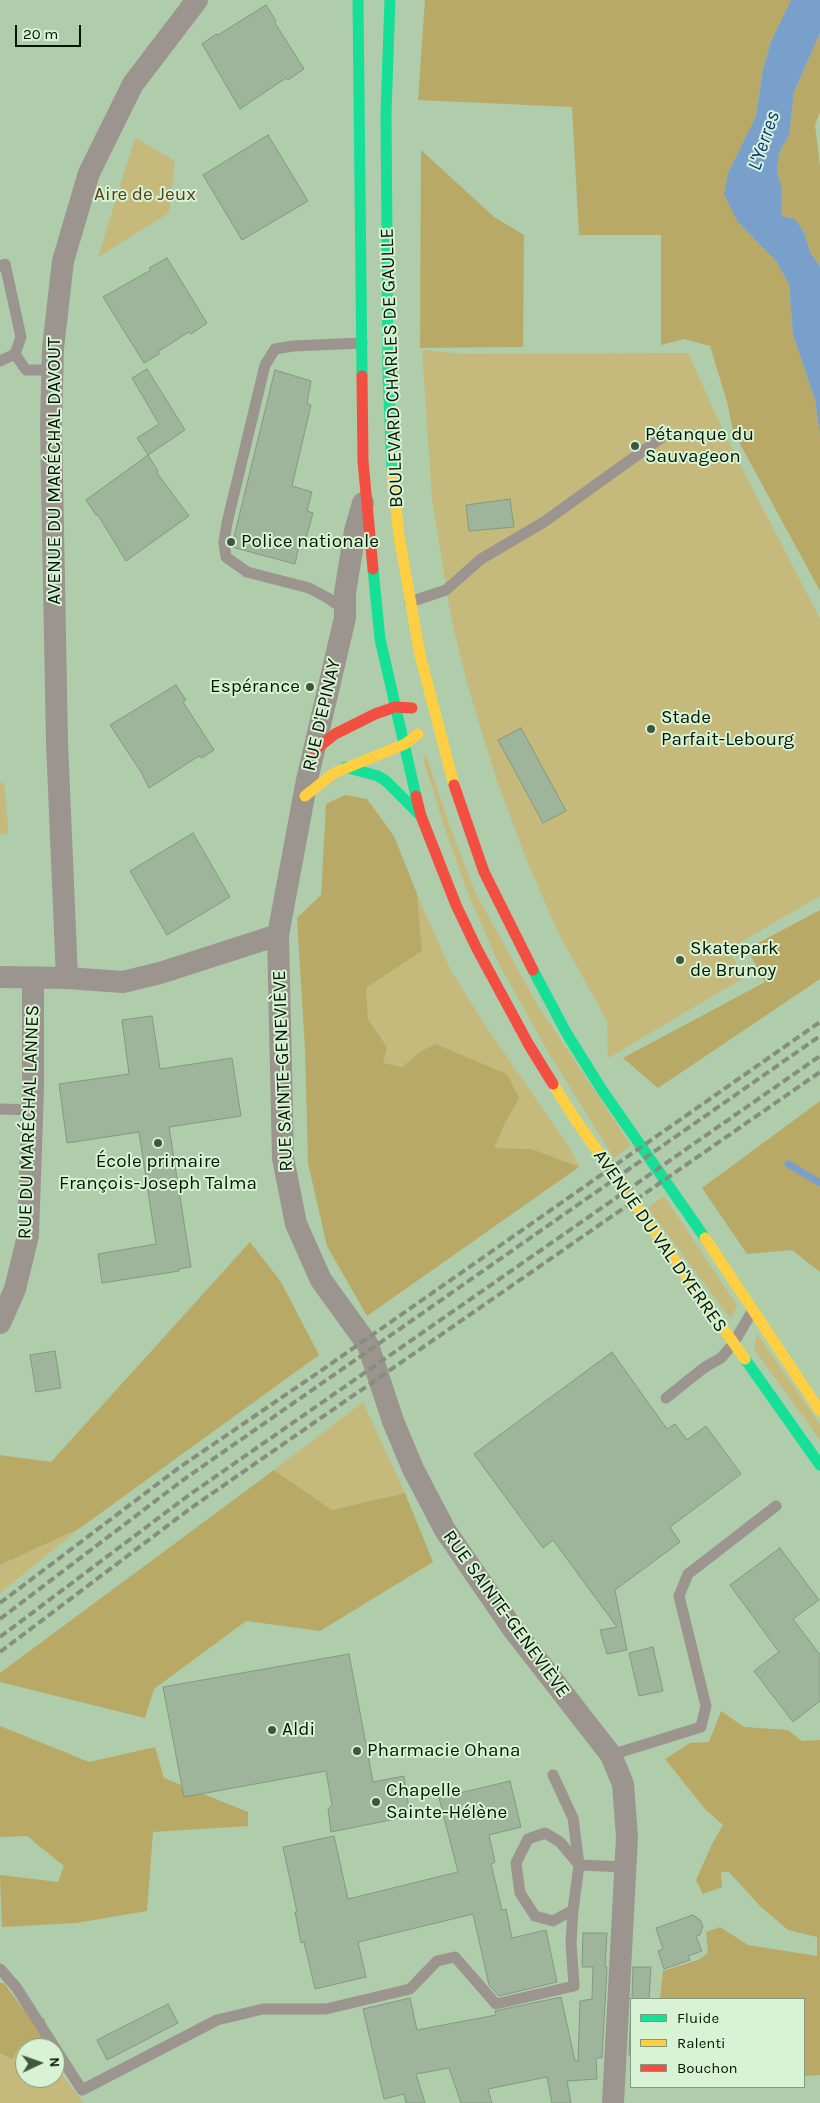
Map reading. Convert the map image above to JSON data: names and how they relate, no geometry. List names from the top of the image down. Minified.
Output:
{"streets":{"main road":["BOULEVARD CHARLES DE GAULLE","AVENUE DU VAL D'YERRES"],"street":["AVENUE DU MARÉCHAL DAVOUT","RUE D'EPINAY","RUE SAINTE-GENEVIÈVE","RUE DU MARÉCHAL LANNES"]},"crossings":[["BOULEVARD CHARLES DE GAULLE","RUE D'EPINAY"],["BOULEVARD CHARLES DE GAULLE","AVENUE DU VAL D'YERRES"],["RUE D'EPINAY","RUE SAINTE-GENEVIÈVE"]],"water":["L'Yerres"],"parks":["Aire de Jeux"],"places":["Pétanque du Sauvageon","Police nationale","Espérance","Stade Parfait-Lebourg","Skatepark de Brunoy","École primaire François-Joseph Talma","Aldi","Pharmacie Ohana","Chapelle Sainte-Hélène"],"legend":["Fluide","Ralenti","Bouchon"],"scale_bar":"20 m","north":"right"}
